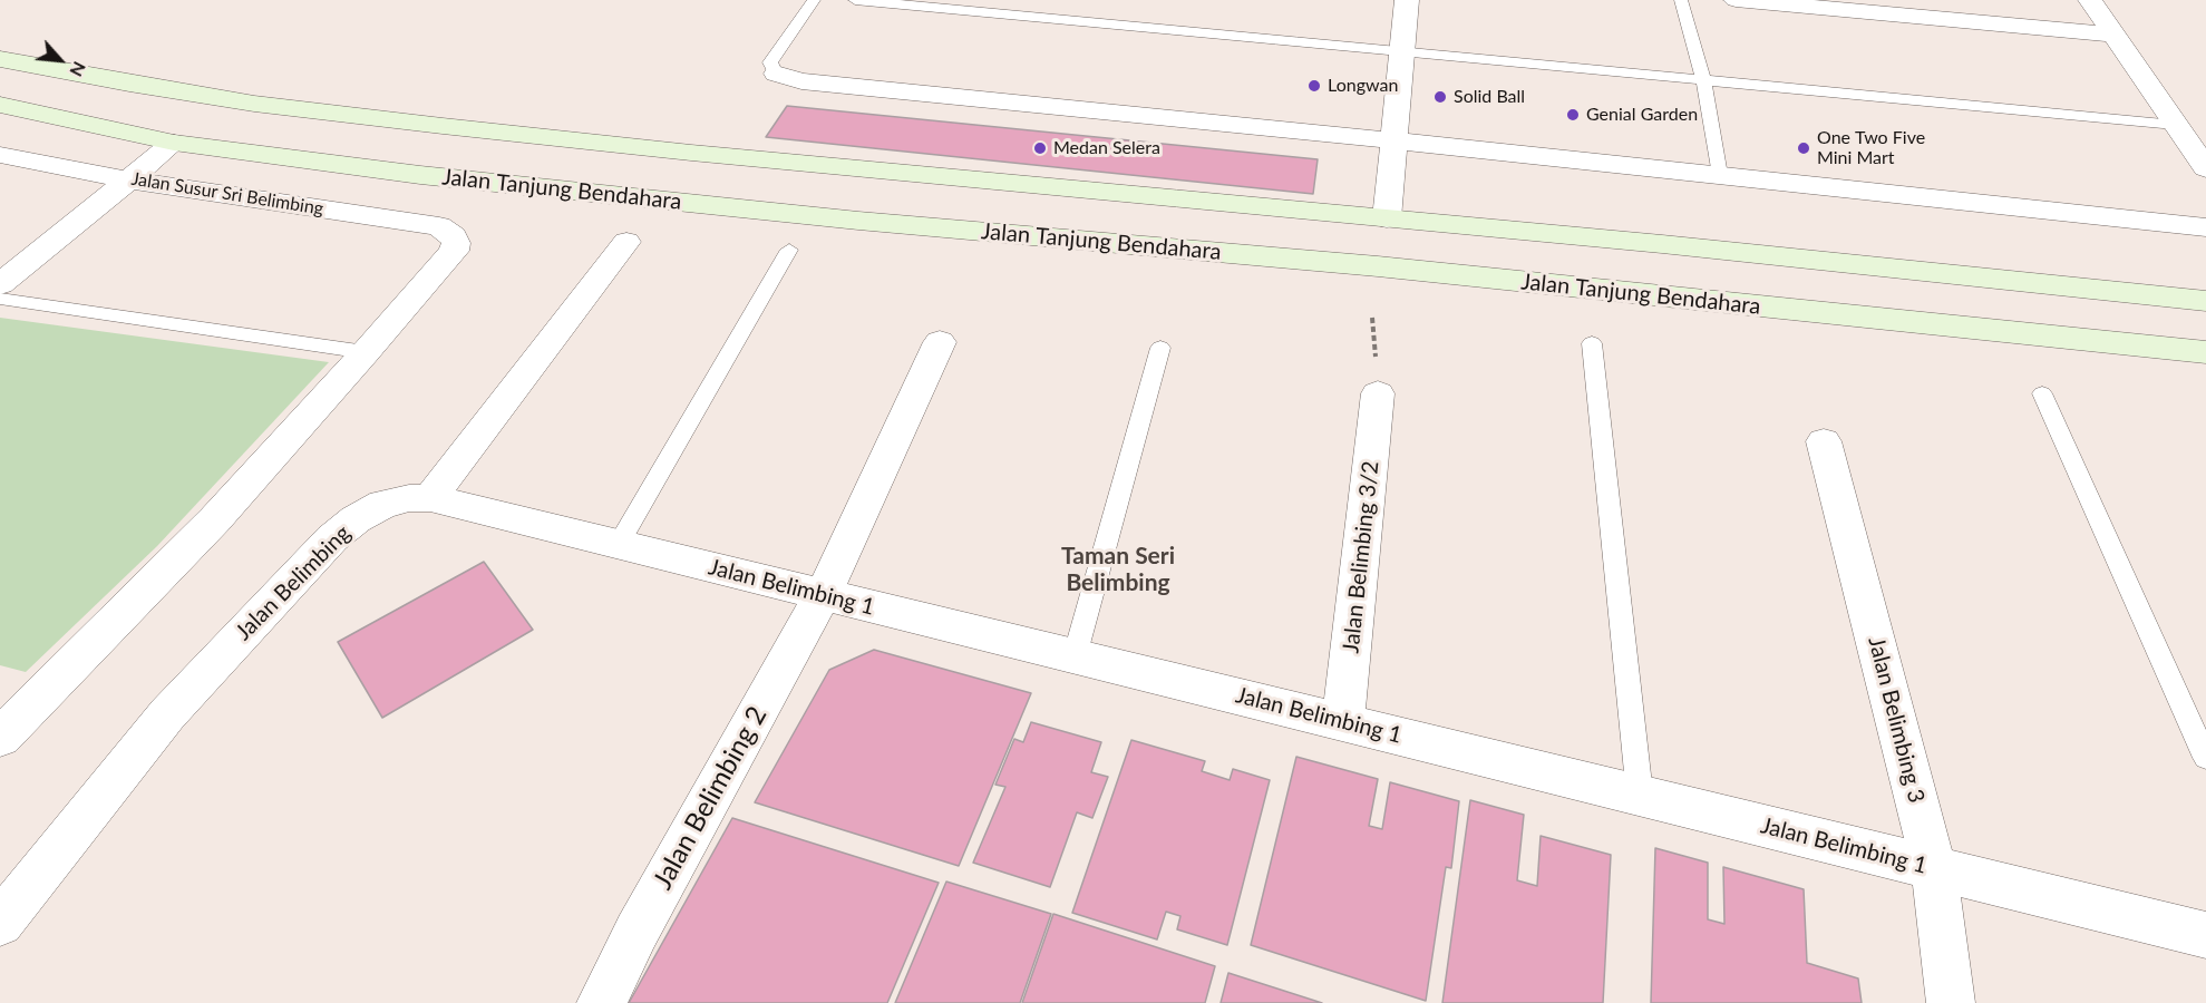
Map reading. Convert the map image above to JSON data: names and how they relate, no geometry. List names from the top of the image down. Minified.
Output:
{"streets":{"main road":["Jalan Tanjung Bendahara"],"street":["Jalan Susur Sri Belimbing","Jalan Belimbing 3/2","Jalan Belimbing","Jalan Belimbing 1","Jalan Belimbing 3","Jalan Belimbing 2"]},"crossings":[["Jalan Belimbing 3/2","Jalan Belimbing 1"],["Jalan Belimbing","Jalan Belimbing 1"],["Jalan Belimbing 1","Jalan Belimbing 3"],["Jalan Belimbing 1","Jalan Belimbing 2"]],"districts":["Taman Seri Belimbing"],"places":["Longwan","Solid Ball","Genial Garden","Medan Selera","One Two Five Mini Mart"],"north":"bottom right"}
